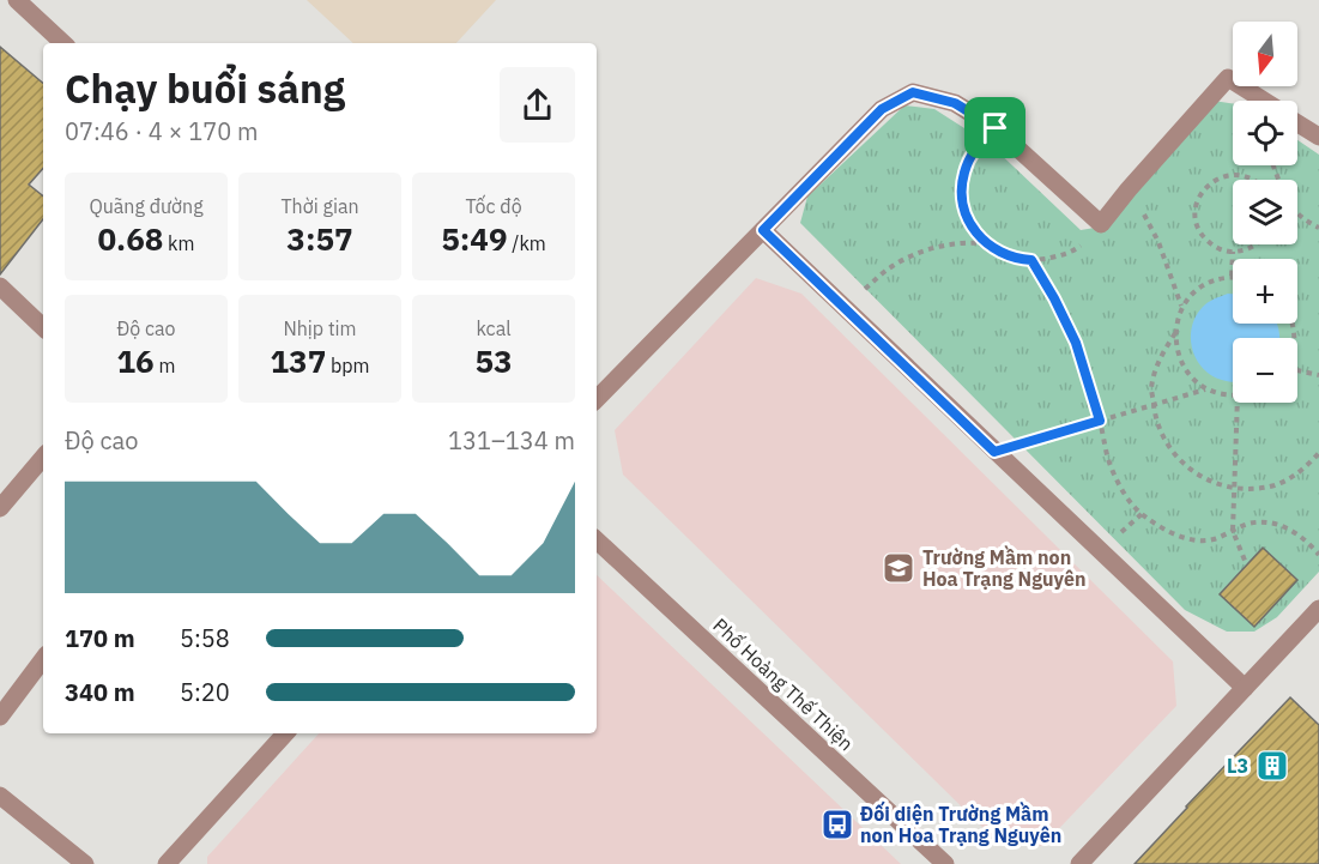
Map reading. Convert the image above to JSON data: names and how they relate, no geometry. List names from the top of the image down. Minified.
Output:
{"streets":{"street":["Phố Hoàng Thế Thiện"]},"places":{"school or university":["Trường Mầm non Hoa Trạng Nguyên"],"building":["L3"],"bus stop":["Đối diện Trường Mầm non Hoa Trạng Nguyên"]},"north":"bottom","page":{"map_buttons":["+","−"],"heading":["Chạy buổi sáng","07:46 · 4 × 170 m"],"stats":[["Quãng đường","0.68 km"],["Thời gian","3:57"],["Tốc độ","5:49 /km"],["Độ cao","16 m"],["Nhịp tim","137 bpm"],["kcal","53"]],"chart":["Độ cao","131–134 m"],"list":[{"name":"170 m","note":"5:58"},{"name":"340 m","note":"5:20"}]}}
